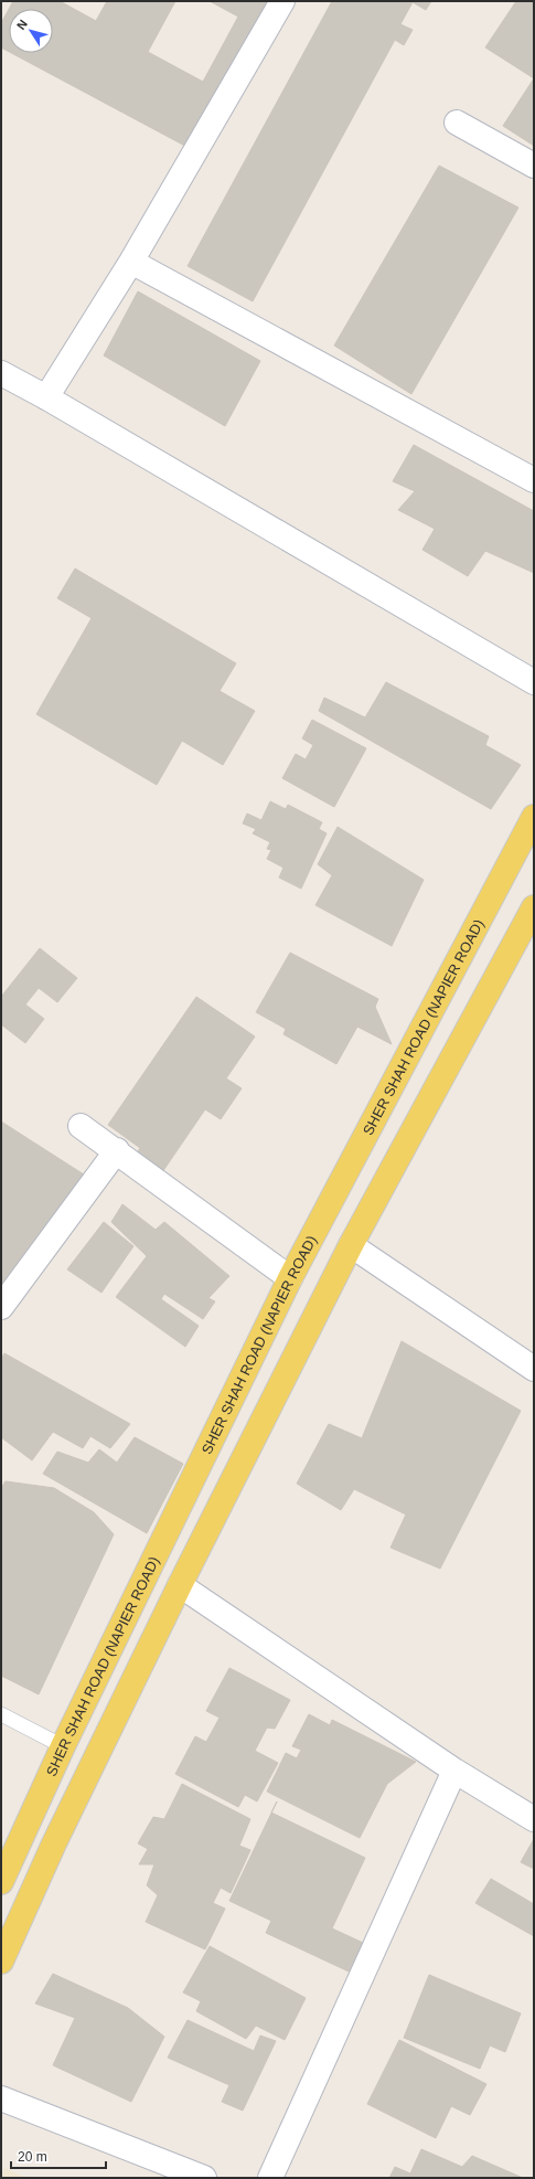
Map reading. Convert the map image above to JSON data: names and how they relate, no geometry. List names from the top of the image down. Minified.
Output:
{"streets":{"main road":["SHER SHAH ROAD (NAPIER ROAD)"]},"scale_bar":"20 m","north":"top left"}
